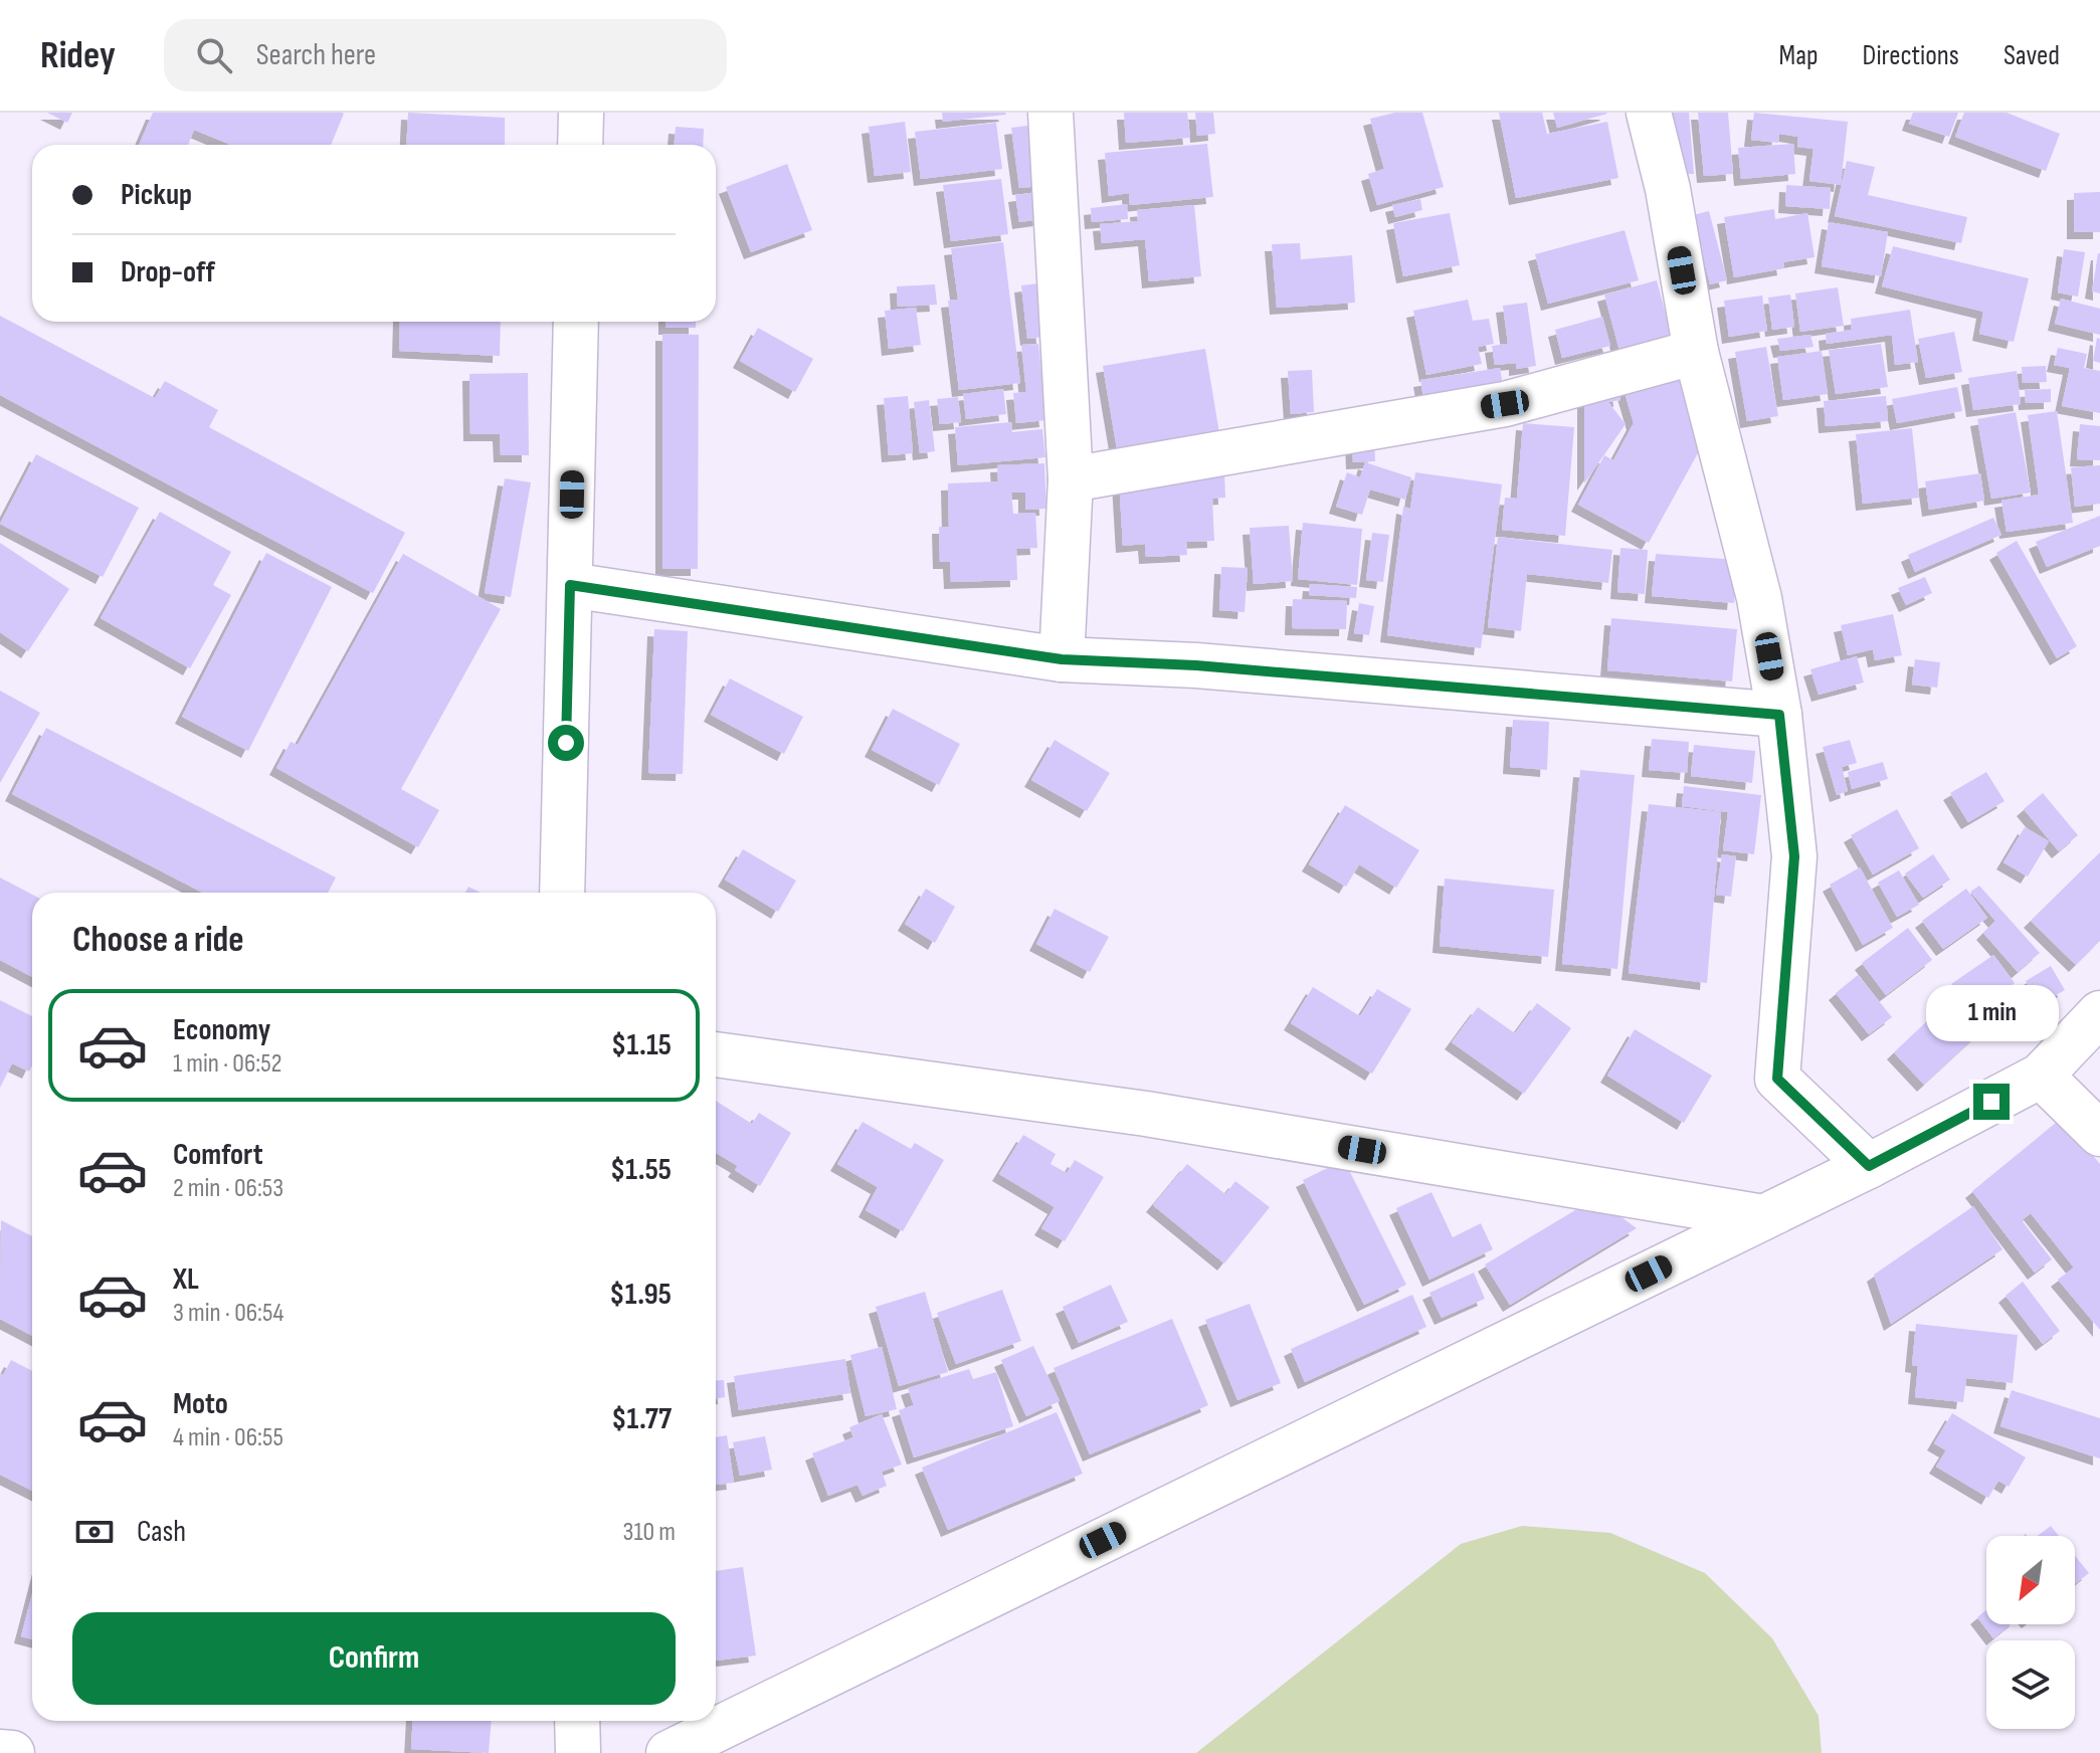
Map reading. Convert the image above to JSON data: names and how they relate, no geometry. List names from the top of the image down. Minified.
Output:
{"north":"bottom left","page":{"header":"Ridey","search":"Search here","nav":["Map","Directions","Saved"],"banner":["Pickup","Drop-off"],"heading":"Choose a ride","bubble":"1 min","list":[{"name":"Economy","note":"1 min · 06:52","value":"$1.15"},{"name":"Comfort","note":"2 min · 06:53","value":"$1.55"},{"name":"XL","note":"3 min · 06:54","value":"$1.95"},{"name":"Moto","note":"4 min · 06:55","value":"$1.77"}],"pay":["Cash","310 m"],"buttons":"Confirm"}}
